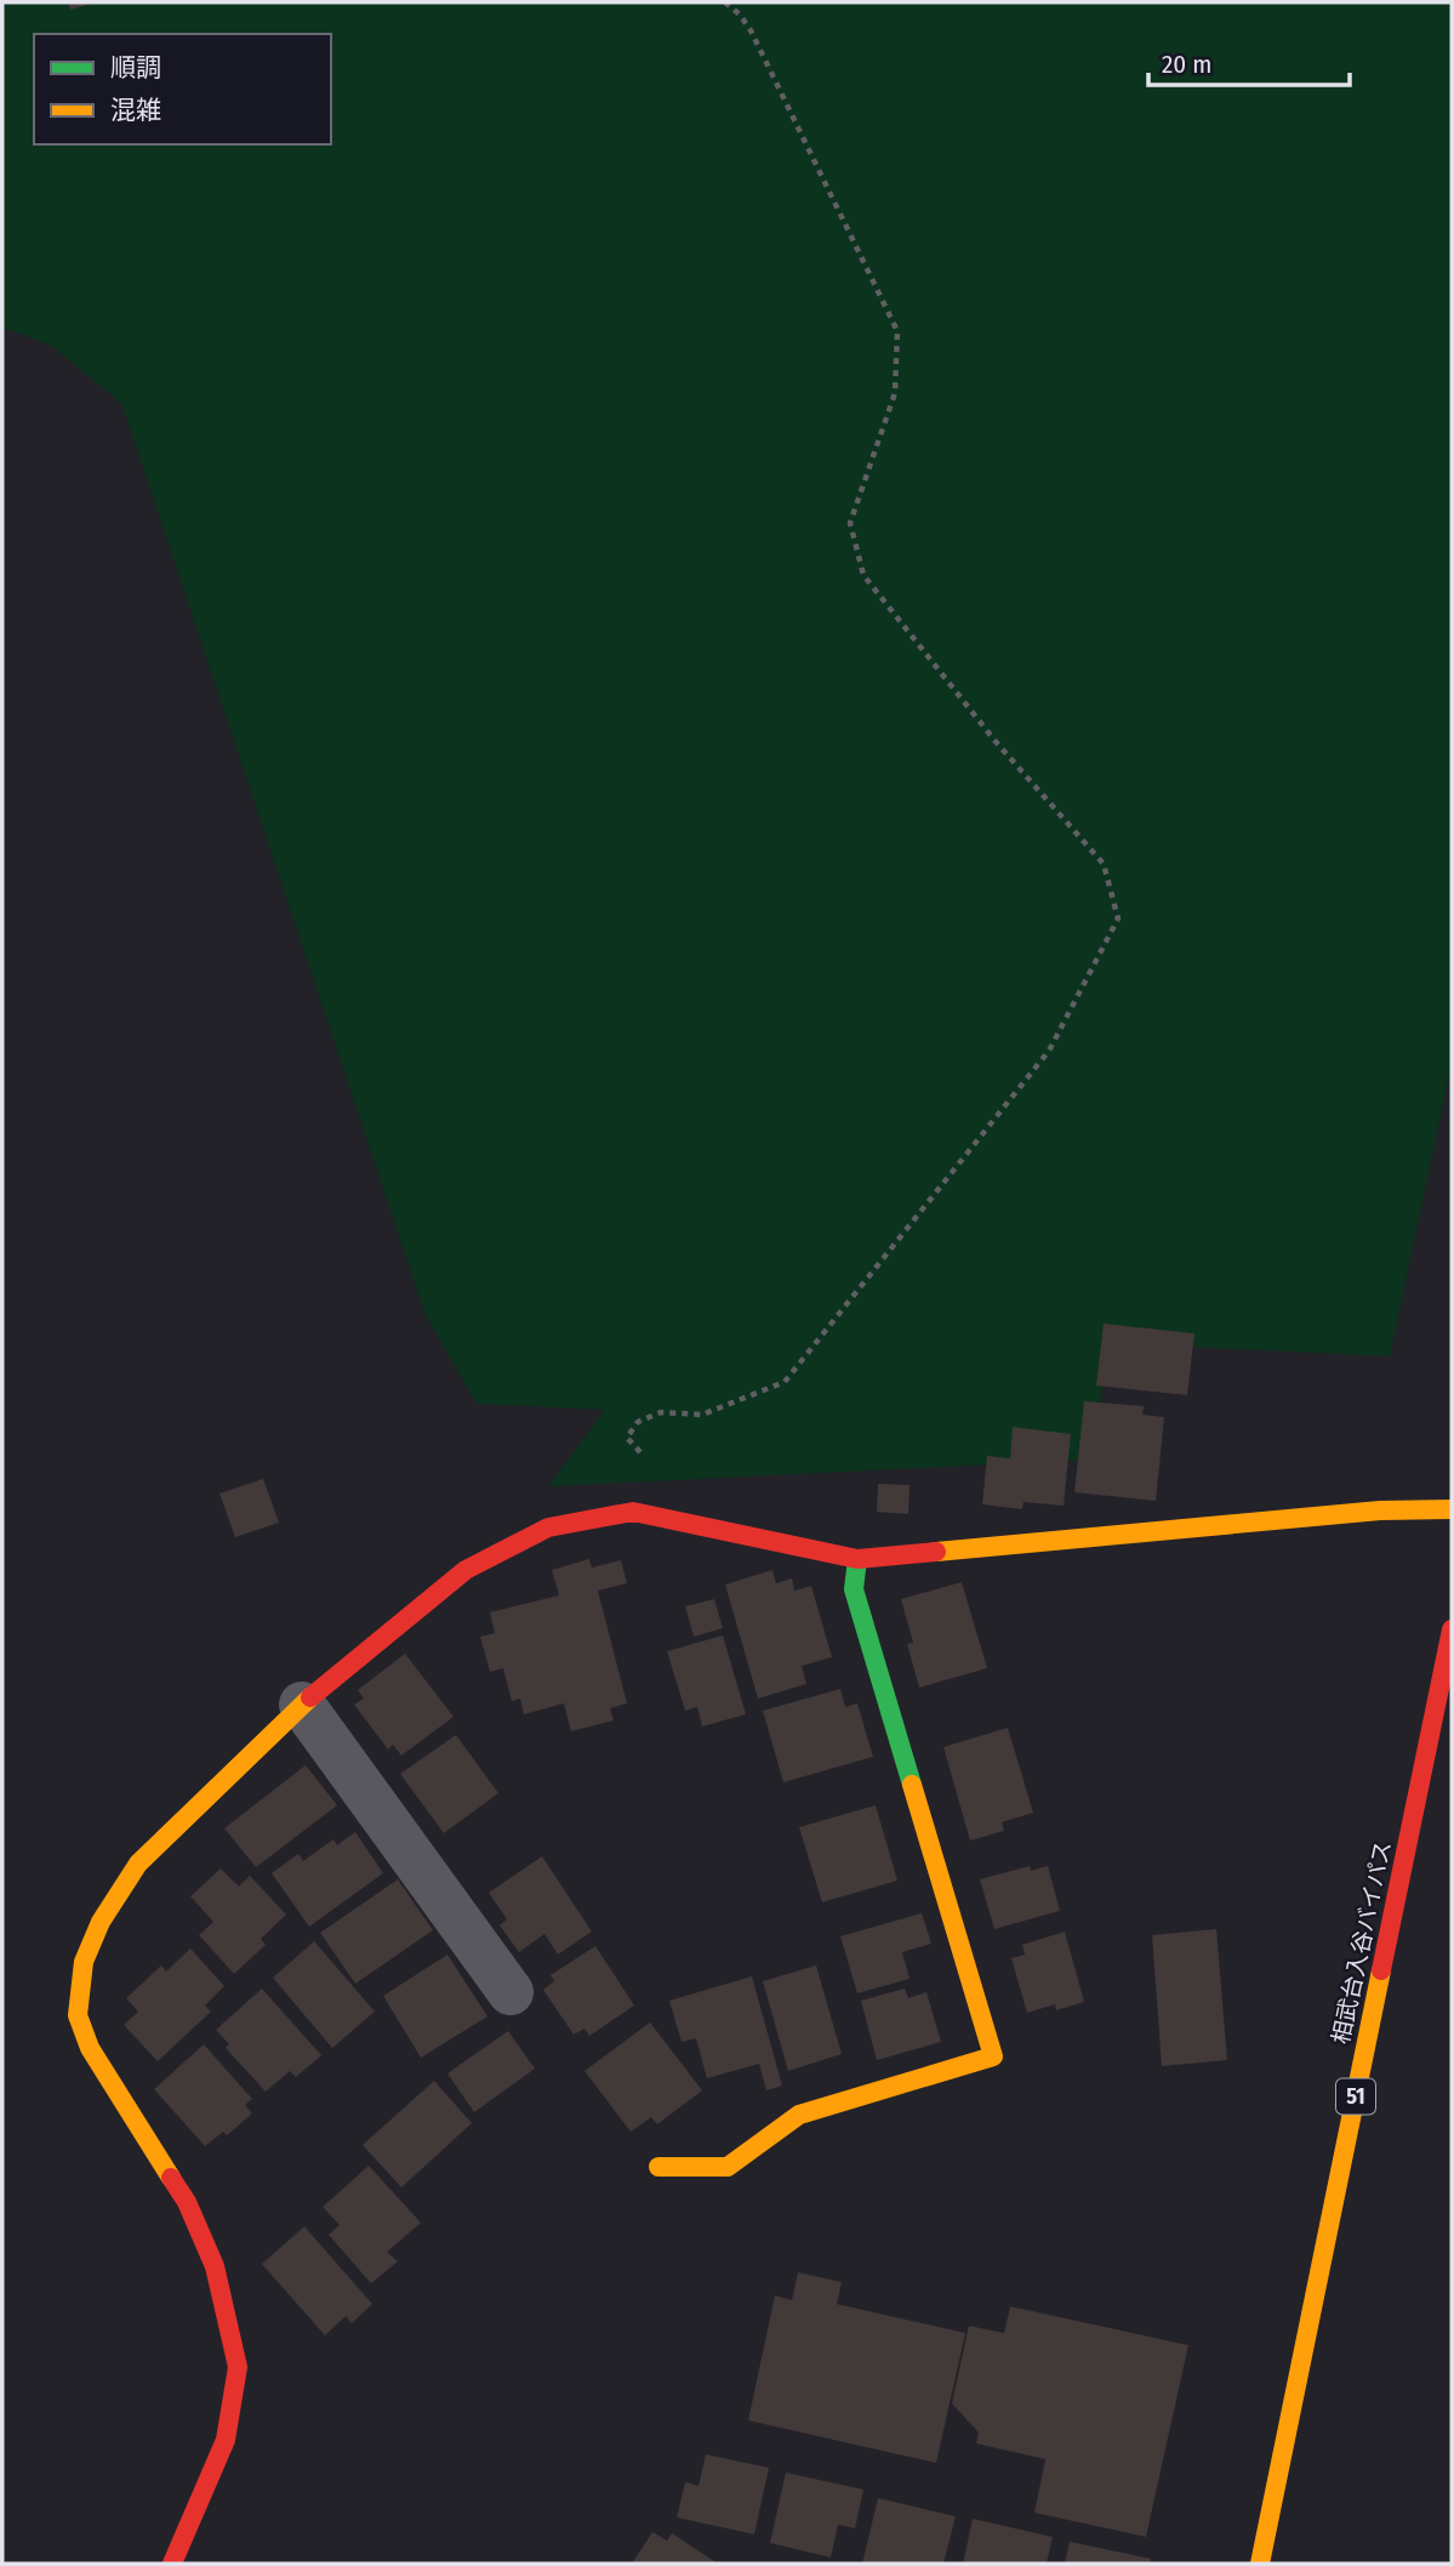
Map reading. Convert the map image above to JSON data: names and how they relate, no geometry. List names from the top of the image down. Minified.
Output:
{"streets":{"street":["相武台入谷バイパス","51"]},"legend":["順調","混雑"],"scale_bar":"20 m"}
